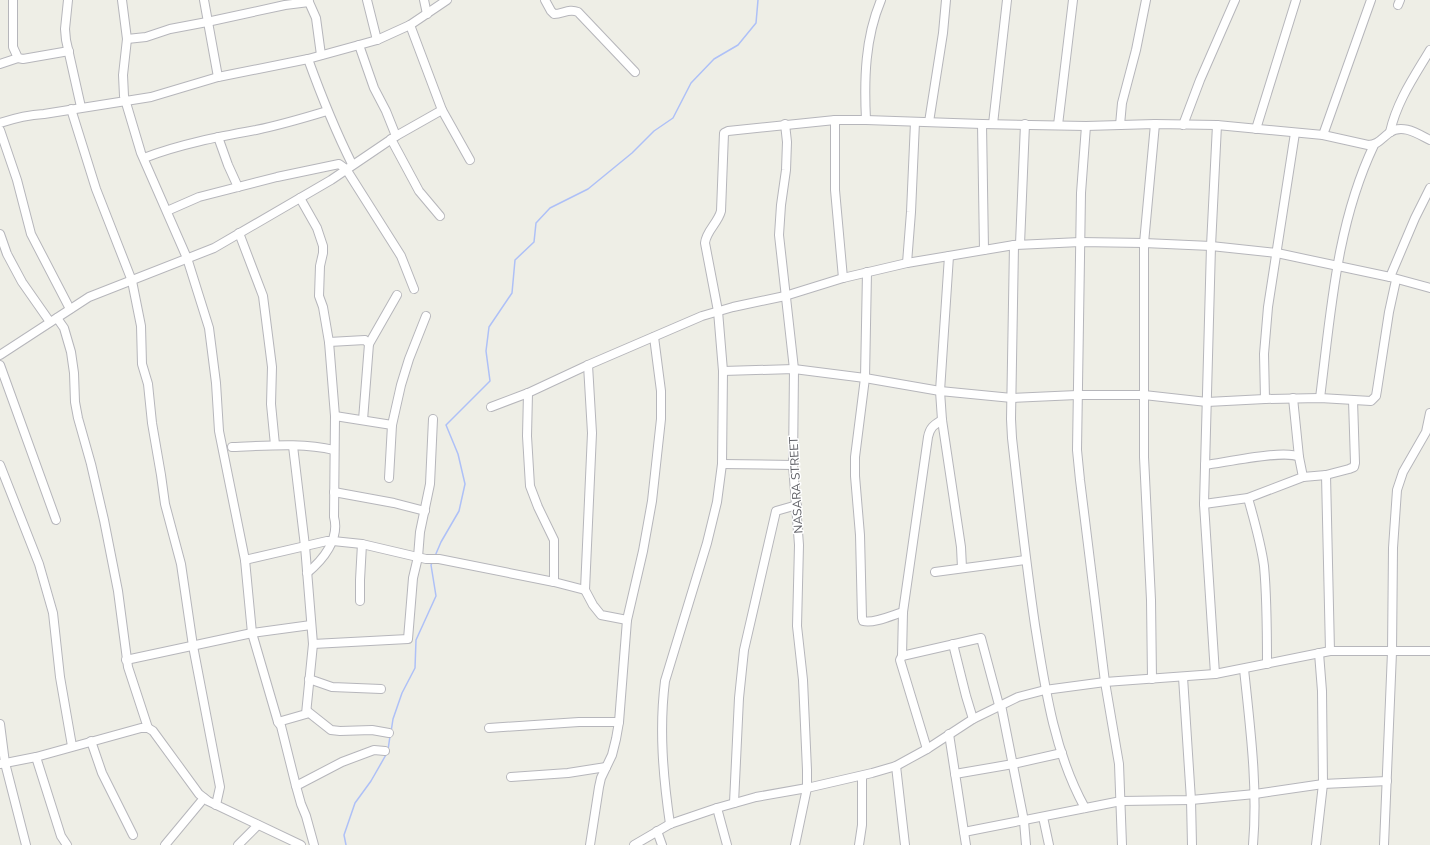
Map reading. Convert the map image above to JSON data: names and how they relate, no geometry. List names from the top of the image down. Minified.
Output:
{"streets":{"street":["NASARA STREET"]}}
